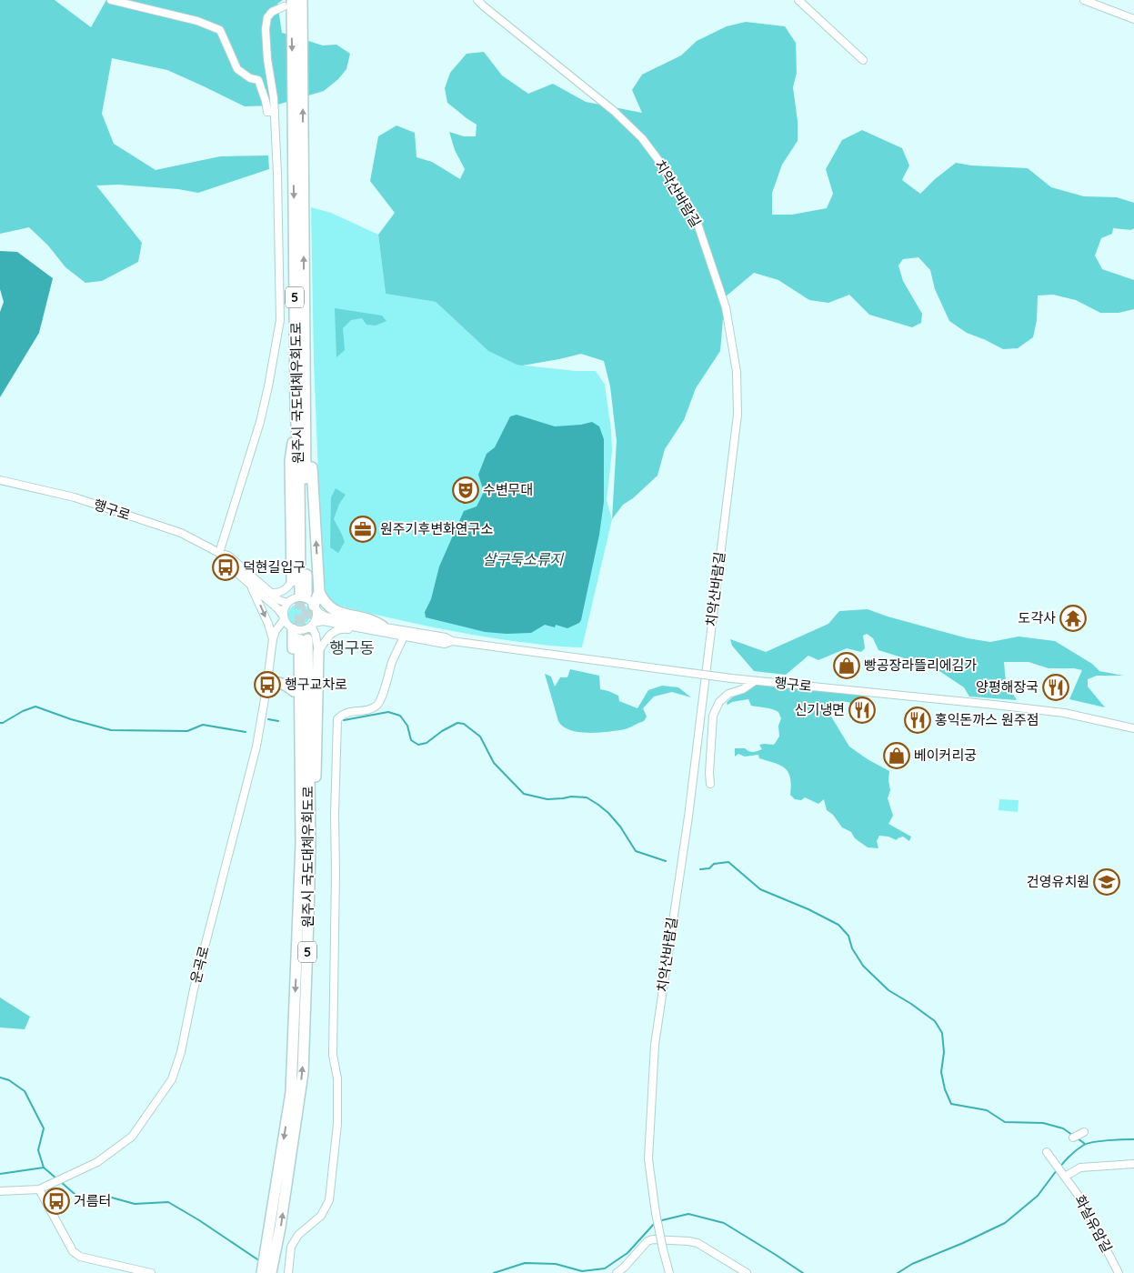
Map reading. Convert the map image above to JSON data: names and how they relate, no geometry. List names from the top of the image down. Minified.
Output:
{"streets":{"highway":["5","원주시 국도대체우회도로"],"street":["치악산바람길","행구로","운곡로","화실유암길"]},"crossings":[["원주시 국도대체우회도로","행구로"]],"districts":["행구동"],"water":["살구둑소류지"],"places":{"theatre":["수변무대"],"office":["원주기후변화연구소"],"bus stop":["덕현길입구","행구교차로","거름터"],"temple":["도각사"],"shop":["빵공장라뜰리에김가","베이커리궁"],"restaurant":["양평해장국","신기냉면","홍익돈까스 원주점"],"school or university":["건영유치원"]}}
